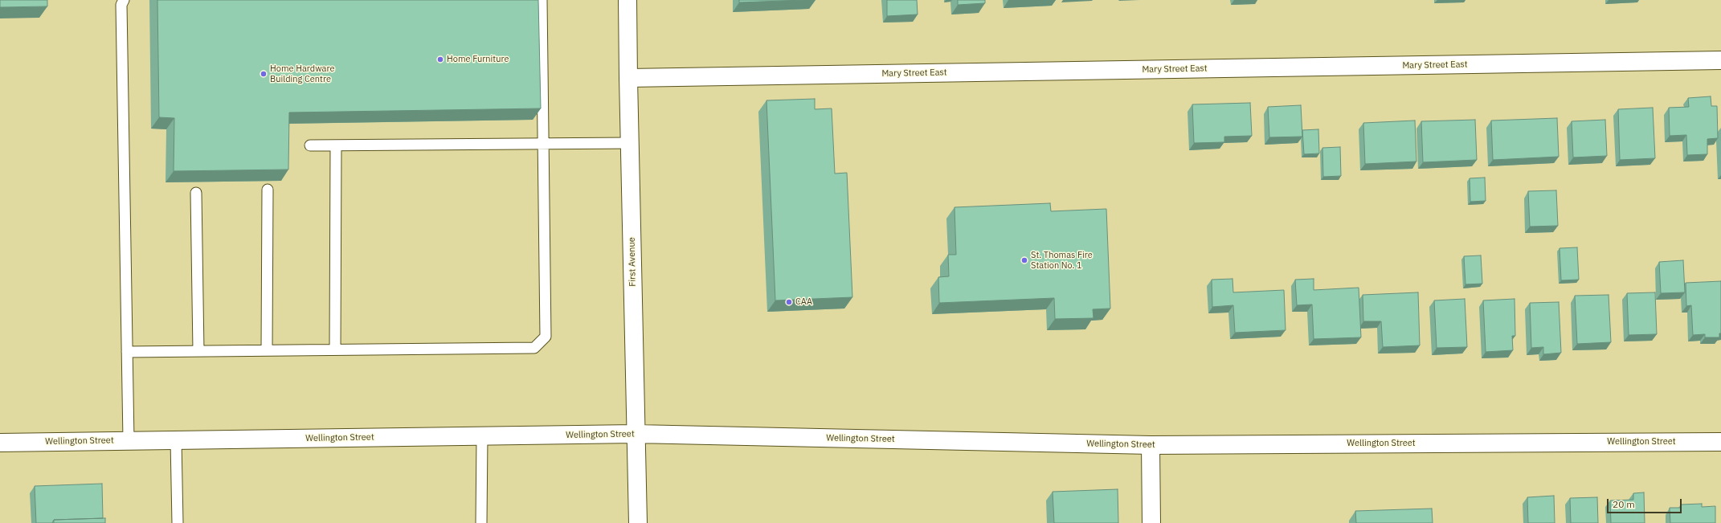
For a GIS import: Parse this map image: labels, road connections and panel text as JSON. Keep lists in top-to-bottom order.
{
  "streets": {
    "street": ["Mary Street East", "First Avenue", "Wellington Street"]
  },
  "crossings": [
    ["Mary Street East", "First Avenue"],
    ["First Avenue", "Wellington Street"]
  ],
  "places": [
    "Home Furniture",
    "Home Hardware Building Centre",
    "St. Thomas Fire Station No. 1",
    "CAA"
  ],
  "scale_bar": "20 m"
}
